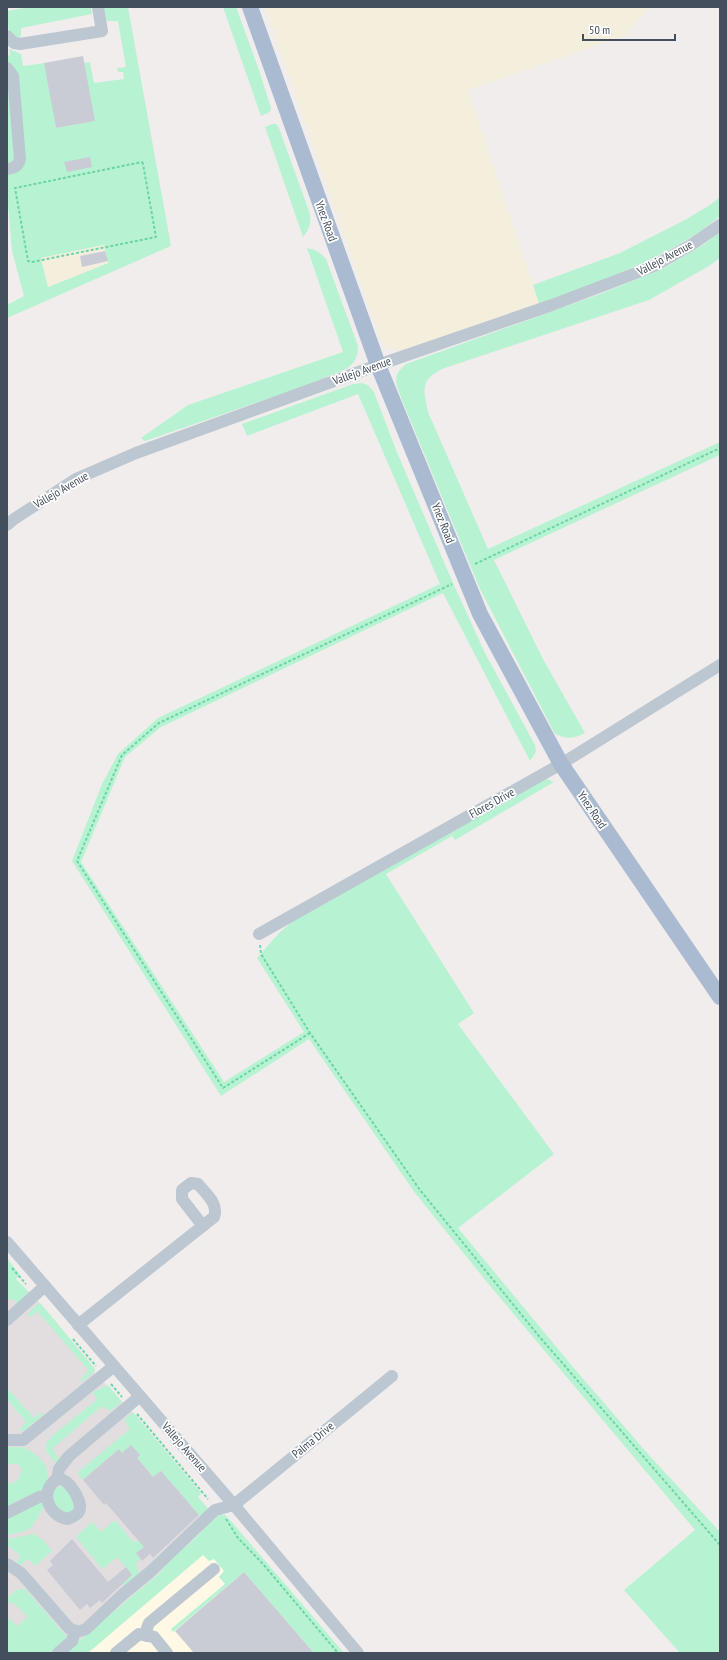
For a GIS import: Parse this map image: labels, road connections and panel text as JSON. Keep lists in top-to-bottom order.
{
  "streets": {
    "main road": ["Ynez Road"],
    "street": ["Vallejo Avenue", "Flores Drive", "Palma Drive"]
  },
  "crossings": [
    ["Ynez Road", "Vallejo Avenue"],
    ["Ynez Road", "Flores Drive"],
    ["Vallejo Avenue", "Palma Drive"]
  ],
  "scale_bar": "50 m"
}
